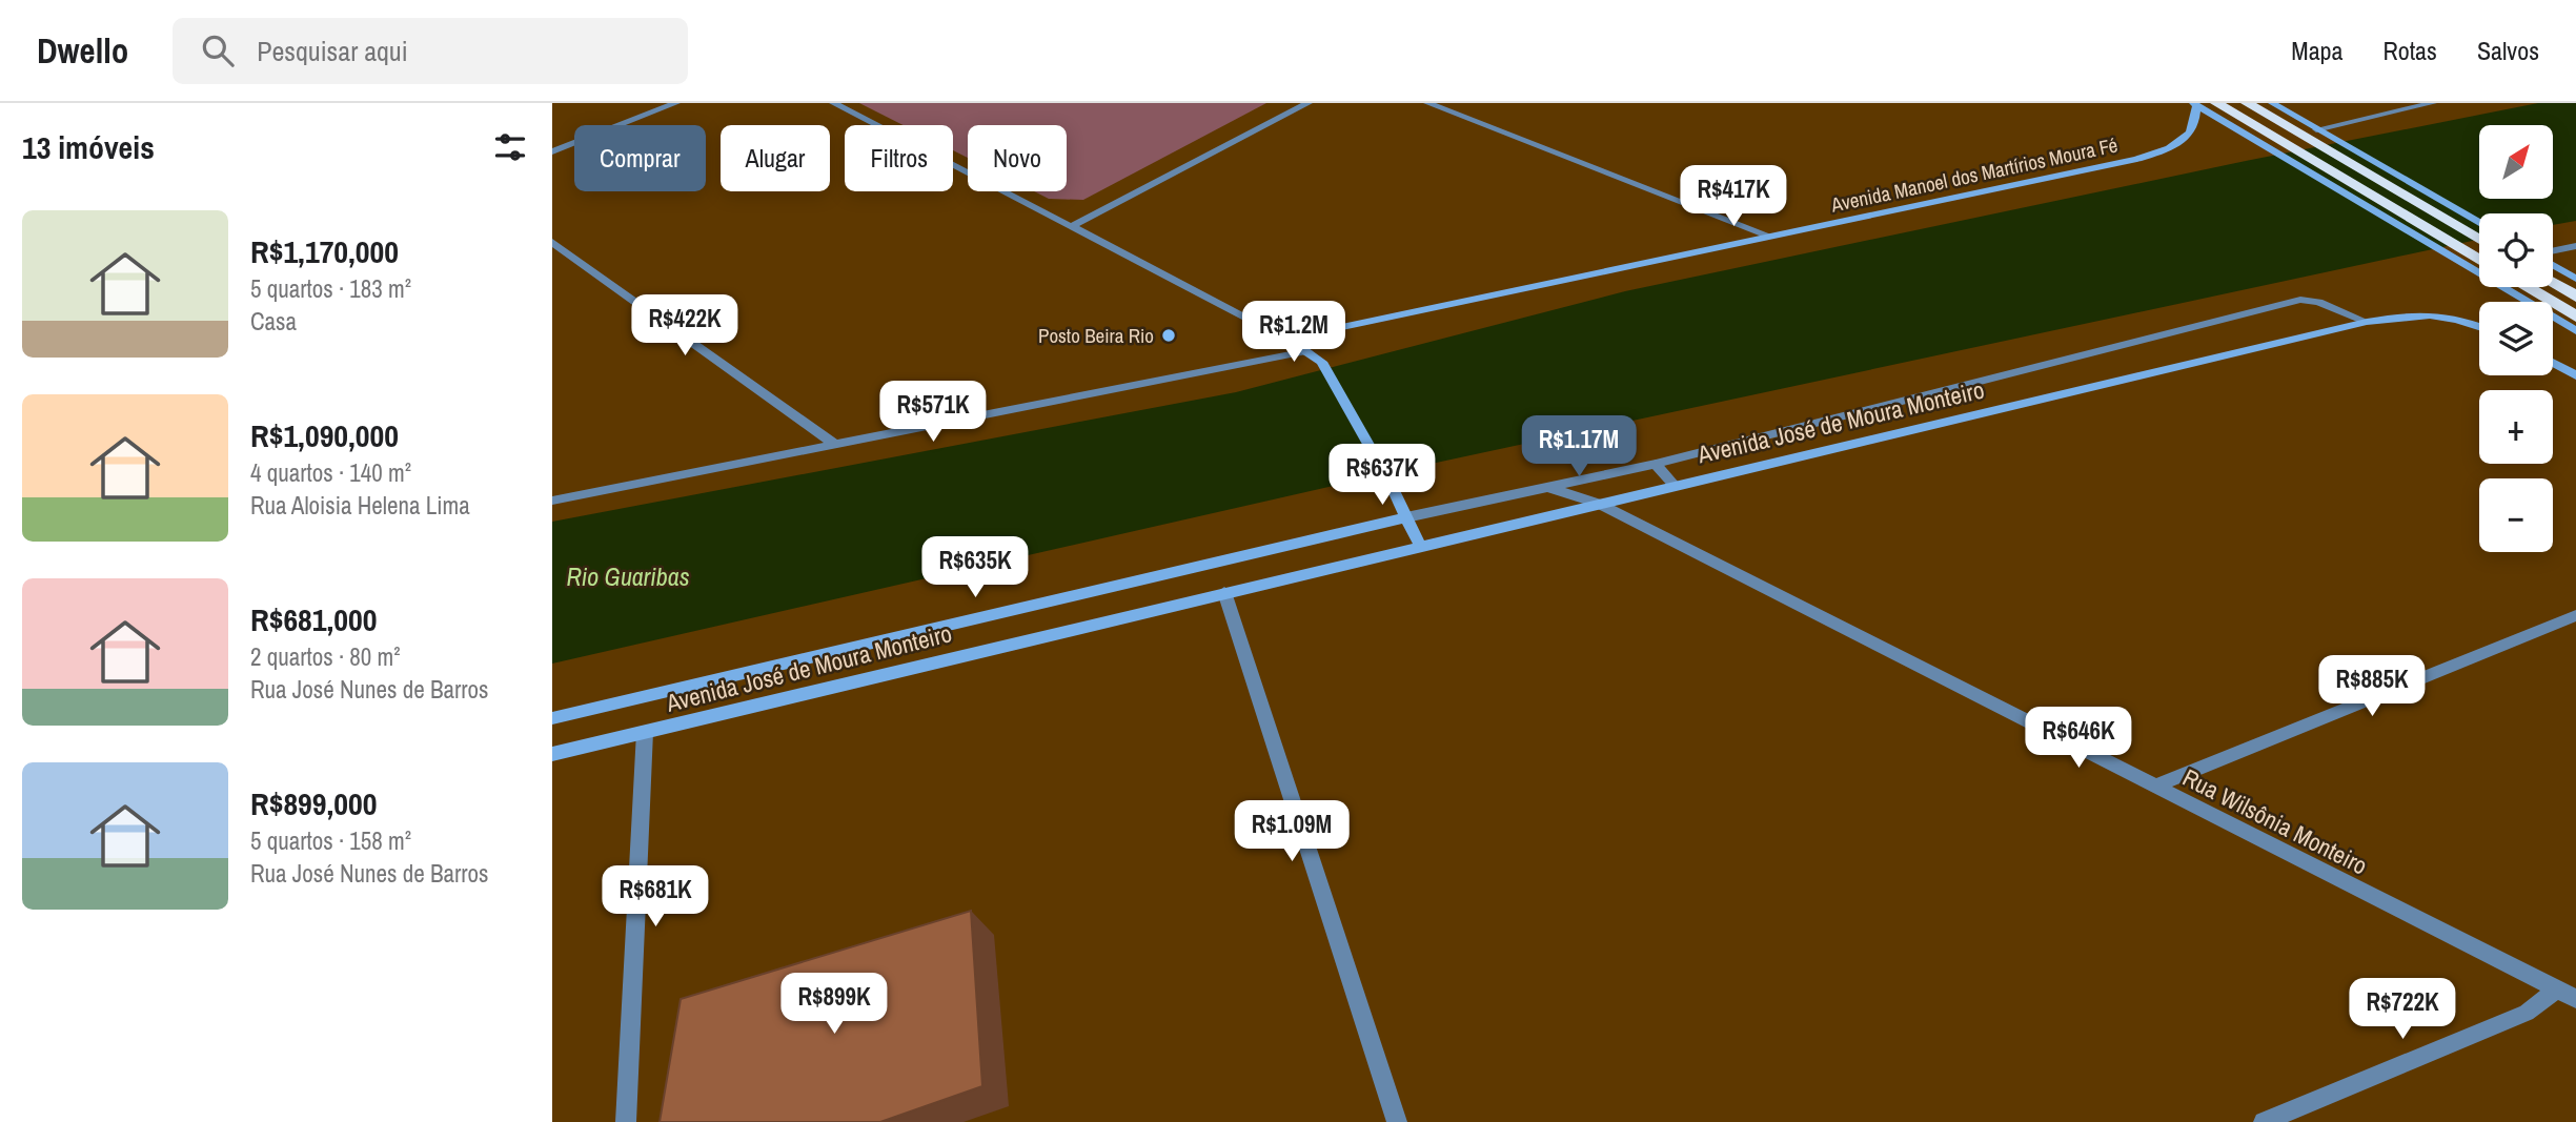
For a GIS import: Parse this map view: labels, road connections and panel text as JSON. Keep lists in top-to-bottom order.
{
  "streets": {
    "main road": ["Avenida Manoel dos Martírios Moura Fé", "Avenida José de Moura Monteiro"],
    "street": ["Rua Wilsônia Monteiro"]
  },
  "crossings": [
    ["Avenida José de Moura Monteiro", "Rua Wilsônia Monteiro"]
  ],
  "water": ["Rio Guaribas"],
  "places": ["Posto Beira Rio"],
  "north": "top right",
  "page": {
    "header": "Dwello",
    "search": "Pesquisar aqui",
    "nav": ["Mapa", "Rotas", "Salvos"],
    "heading": "13 imóveis",
    "map_buttons": ["+", "−"],
    "chip": [
      "Comprar",
      "Alugar",
      "Filtros",
      "Novo"
    ],
    "price": [
      "R$417K",
      "R$422K",
      "R$1.2M",
      "R$571K",
      "R$1.17M",
      "R$637K",
      "R$635K",
      "R$885K",
      "R$646K",
      "R$1.09M",
      "R$681K",
      "R$899K",
      "R$722K"
    ],
    "list": [
      {
        "name": "R$1,170,000",
        "note": "5 quartos · 183 m² · Casa"
      },
      {
        "name": "R$1,090,000",
        "note": "4 quartos · 140 m² · Rua Aloisia Helena Lima"
      },
      {
        "name": "R$681,000",
        "note": "2 quartos · 80 m² · Rua José Nunes de Barros"
      },
      {
        "name": "R$899,000",
        "note": "5 quartos · 158 m² · Rua José Nunes de Barros"
      }
    ]
  }
}
